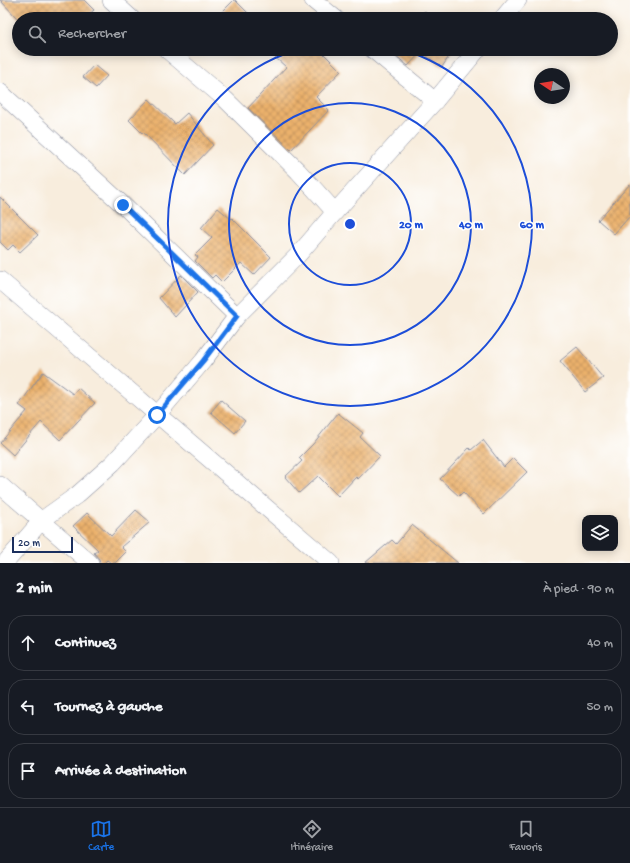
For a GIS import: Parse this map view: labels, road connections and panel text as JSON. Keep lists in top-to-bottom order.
{
  "scale_bar": "20 m",
  "north": "left",
  "page": {
    "search": "Rechercher",
    "scale": "20 m",
    "heading": ["2 min", "À pied · 90 m"],
    "list": [
      ["Continuez", "40 m"],
      ["Tournez à gauche", "50 m"],
      "Arrivée à destination"
    ],
    "nav": ["Carte", "Itinéraire", "Favoris"]
  },
  "rings": ["20 m", "40 m", "60 m"]
}
